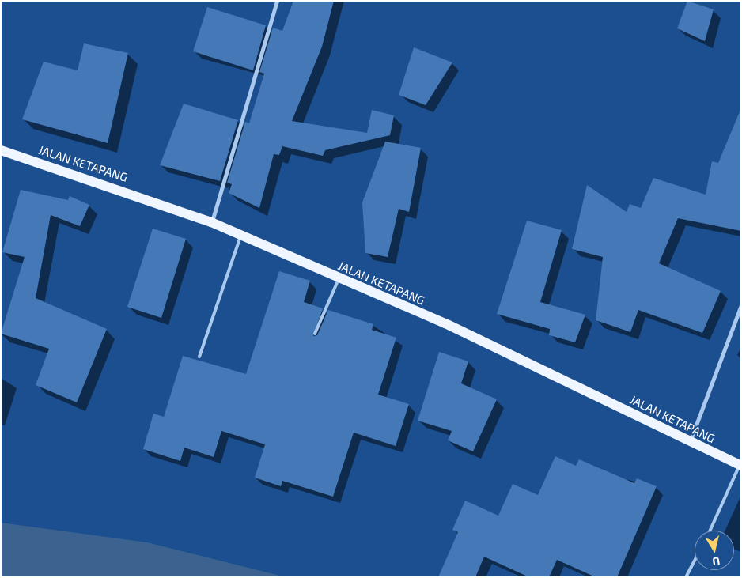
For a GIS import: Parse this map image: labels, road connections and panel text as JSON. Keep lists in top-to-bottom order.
{
  "streets": {
    "main road": ["JALAN KETAPANG"]
  },
  "north": "bottom"
}
